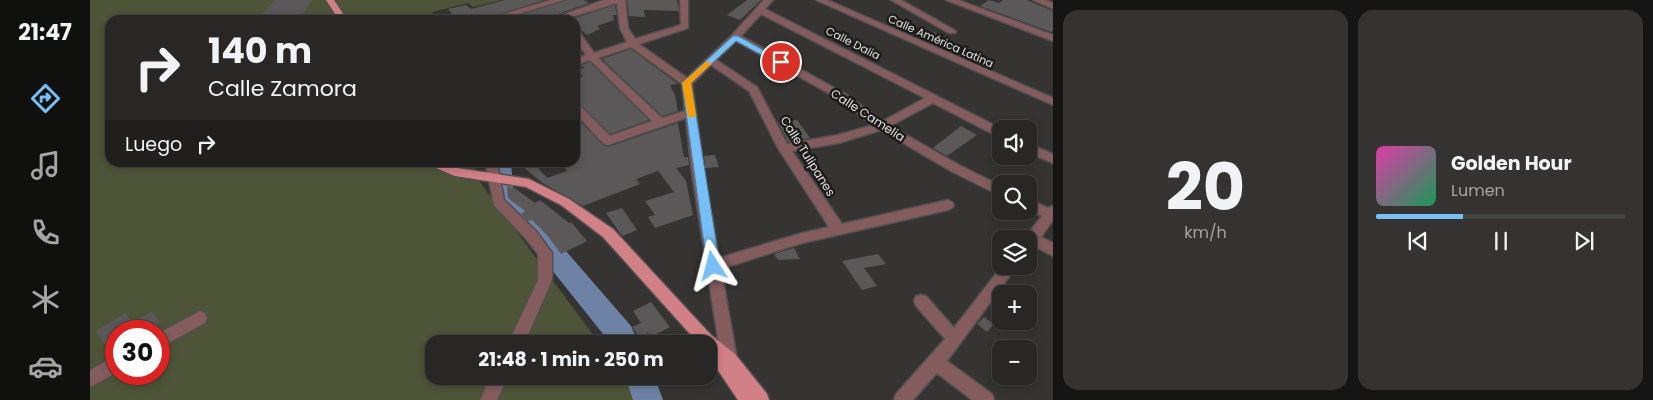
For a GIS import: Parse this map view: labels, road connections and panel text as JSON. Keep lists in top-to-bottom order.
{
  "streets": {
    "street": [
      "Calle América Latina",
      "Calle Dalia",
      "Calle Camelia",
      "Calle Tulipanes"
    ]
  },
  "page": {
    "tabs": "21:47",
    "tile": ["20", "km/h"],
    "turn": ["140 m", "Calle Zamora"],
    "map_buttons": ["+", "−"],
    "then": "Luego",
    "song": ["Golden Hour", "Lumen"],
    "limit": "30",
    "trip": "21:48 · 1 min · 250 m"
  }
}
